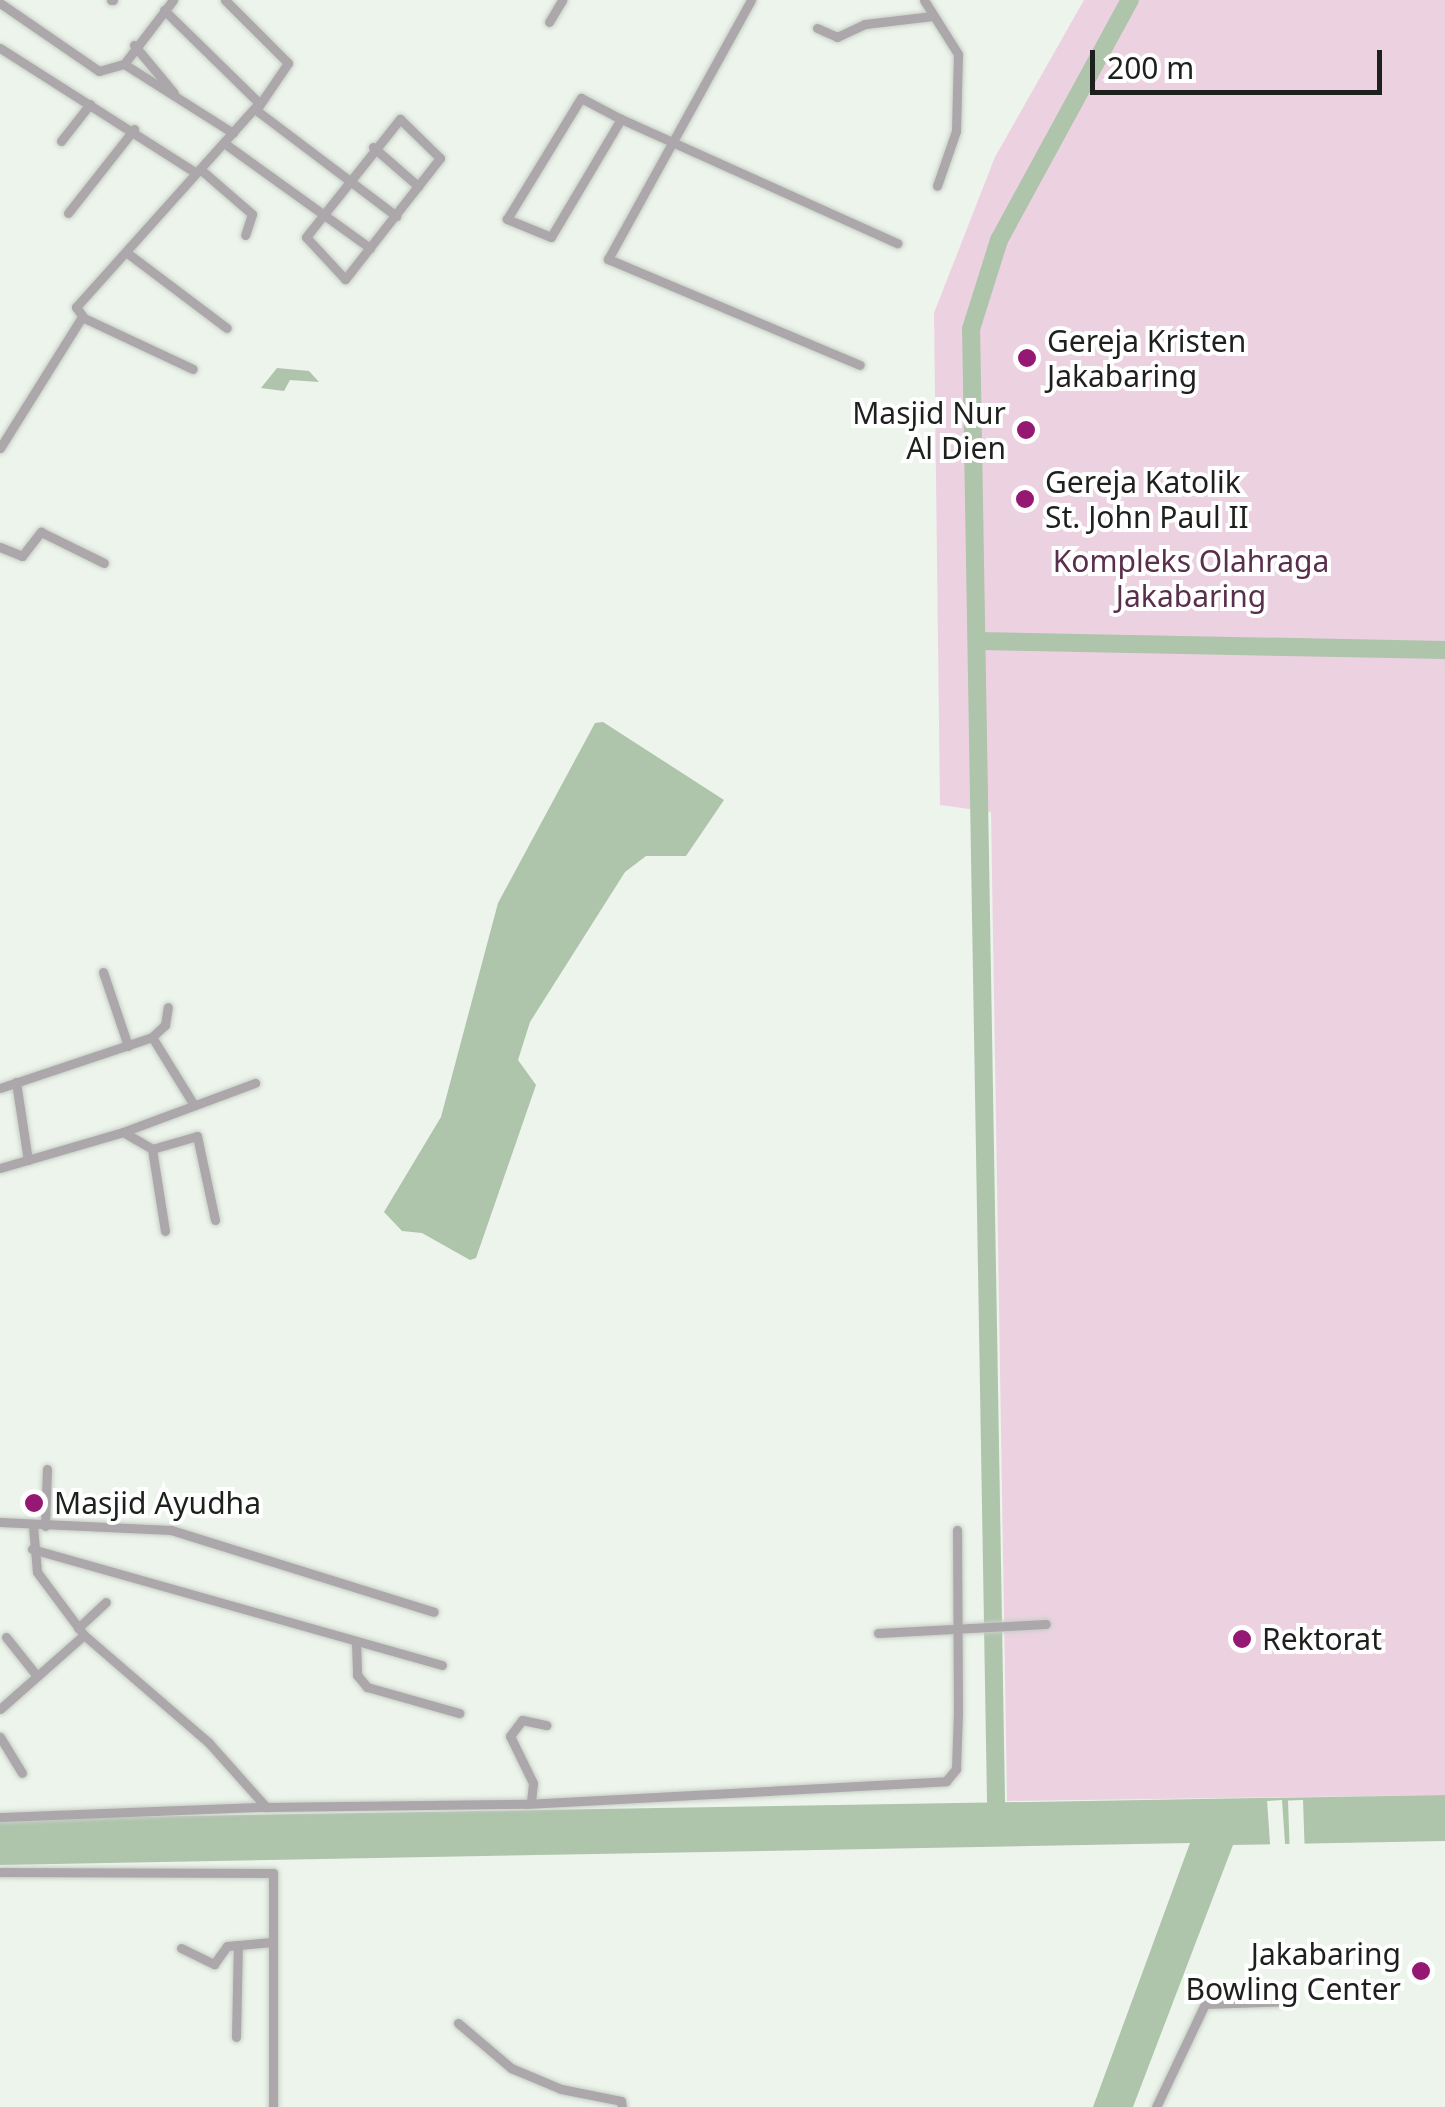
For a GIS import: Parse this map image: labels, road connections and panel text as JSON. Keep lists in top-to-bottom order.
{
  "parks": ["Kompleks Olahraga Jakabaring"],
  "places": [
    "Gereja Kristen Jakabaring",
    "Masjid Nur Al Dien",
    "Gereja Katolik St. John Paul II",
    "Masjid Ayudha",
    "Rektorat",
    "Jakabaring Bowling Center"
  ],
  "scale_bar": "200 m"
}
